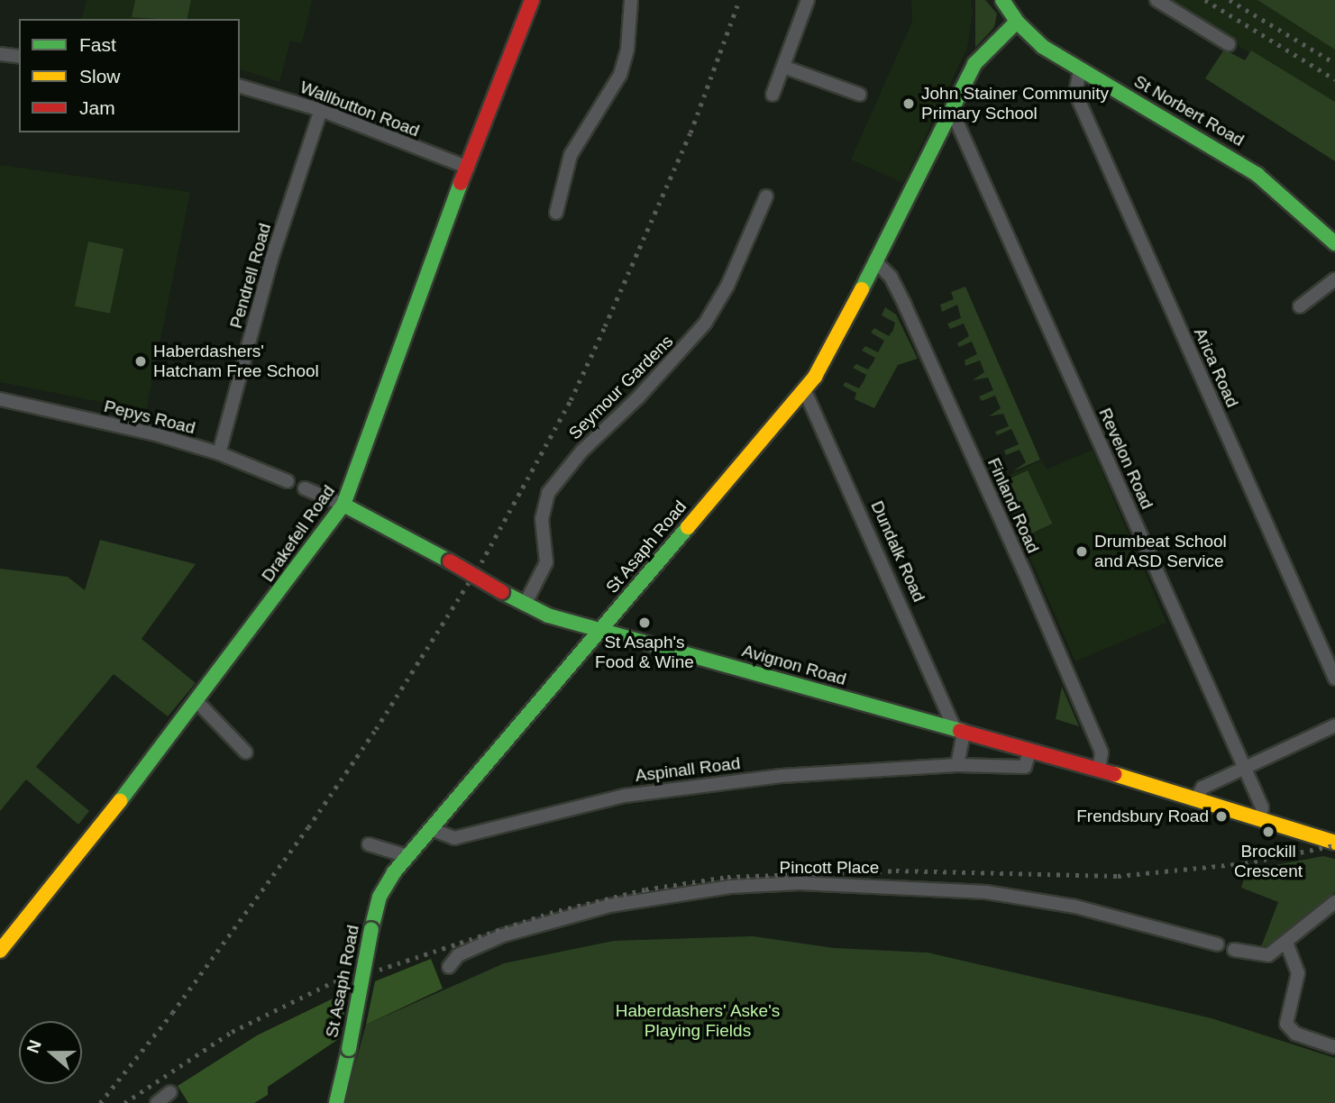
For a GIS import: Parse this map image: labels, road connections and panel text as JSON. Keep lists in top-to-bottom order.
{
  "streets": {
    "street": [
      "Wallbutton Road",
      "St Norbert Road",
      "Pendrell Road",
      "Arica Road",
      "Seymour Gardens",
      "Pepys Road",
      "Revelon Road",
      "Finland Road",
      "Drakefell Road",
      "St Asaph Road",
      "Dundalk Road",
      "Avignon Road",
      "Aspinall Road",
      "Pincott Place"
    ]
  },
  "crossings": [
    ["Wallbutton Road", "Pendrell Road"],
    ["Wallbutton Road", "Drakefell Road"],
    ["St Norbert Road", "Arica Road"],
    ["St Norbert Road", "St Asaph Road"],
    ["Pendrell Road", "Pepys Road"],
    ["Seymour Gardens", "Avignon Road"],
    ["Revelon Road", "St Asaph Road"],
    ["Finland Road", "St Asaph Road"],
    ["Finland Road", "Avignon Road"],
    ["Drakefell Road", "Avignon Road"],
    ["St Asaph Road", "Dundalk Road"],
    ["St Asaph Road", "Avignon Road"],
    ["St Asaph Road", "Aspinall Road"],
    ["Dundalk Road", "Avignon Road"],
    ["Avignon Road", "Aspinall Road"]
  ],
  "parks": ["Haberdashers' Aske's Playing Fields"],
  "places": [
    "John Stainer Community Primary School",
    "Haberdashers' Hatcham Free School",
    "Drumbeat School and ASD Service",
    "St Asaph's Food & Wine",
    "Frendsbury Road",
    "Brockill Crescent"
  ],
  "legend": ["Fast", "Slow", "Jam"],
  "north": "left"
}
